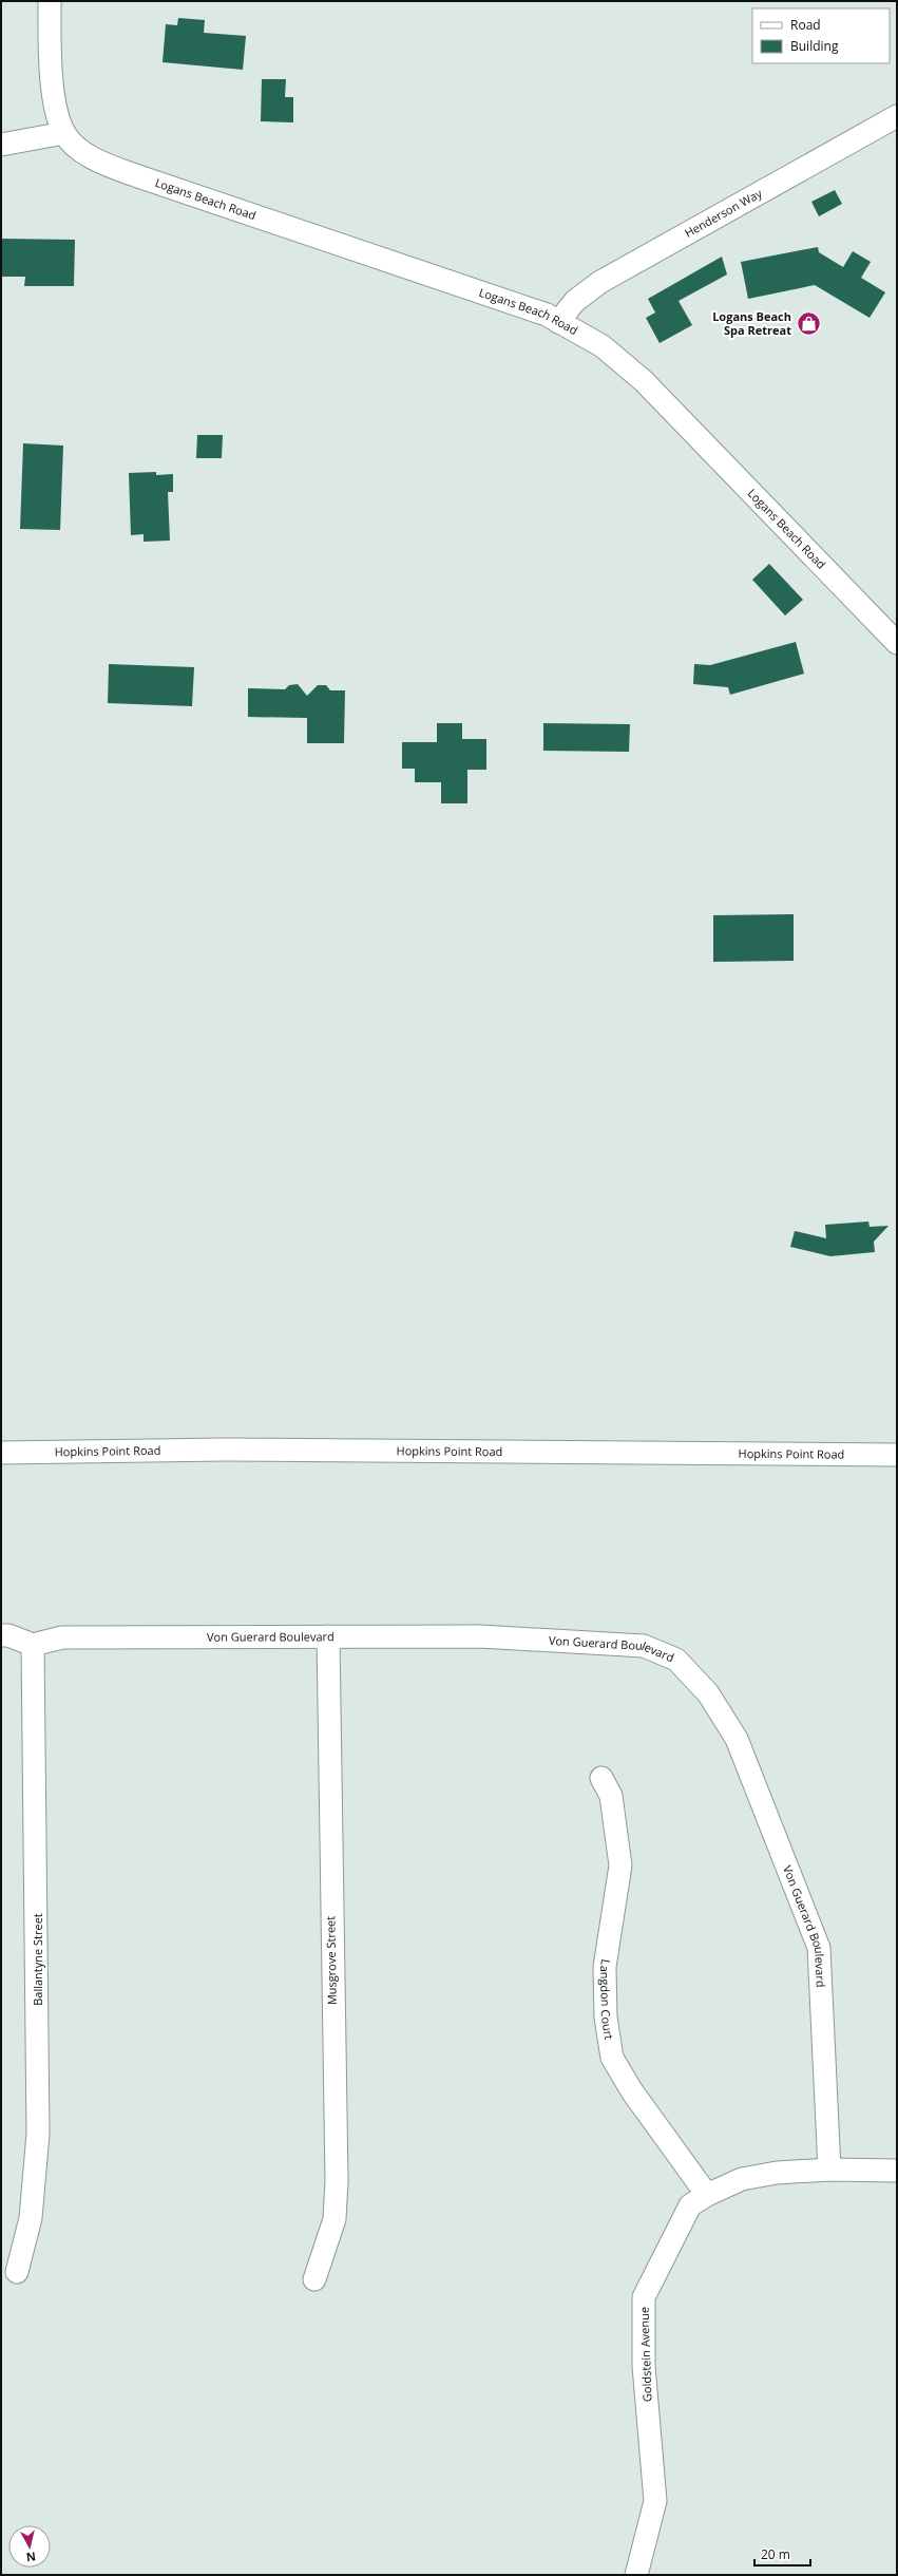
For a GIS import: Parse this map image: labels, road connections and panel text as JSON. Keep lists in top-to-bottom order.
{
  "streets": {
    "street": [
      "Logans Beach Road",
      "Henderson Way",
      "Hopkins Point Road",
      "Von Guerard Boulevard",
      "Ballantyne Street",
      "Musgrove Street",
      "Langdon Court",
      "Goldstein Avenue"
    ]
  },
  "crossings": [
    ["Logans Beach Road", "Henderson Way"],
    ["Von Guerard Boulevard", "Ballantyne Street"],
    ["Von Guerard Boulevard", "Musgrove Street"],
    ["Von Guerard Boulevard", "Goldstein Avenue"],
    ["Langdon Court", "Goldstein Avenue"]
  ],
  "places": {
    "shop": ["Logans Beach Spa Retreat"]
  },
  "legend": ["Road", "Building"],
  "scale_bar": "20 m",
  "north": "bottom"
}
